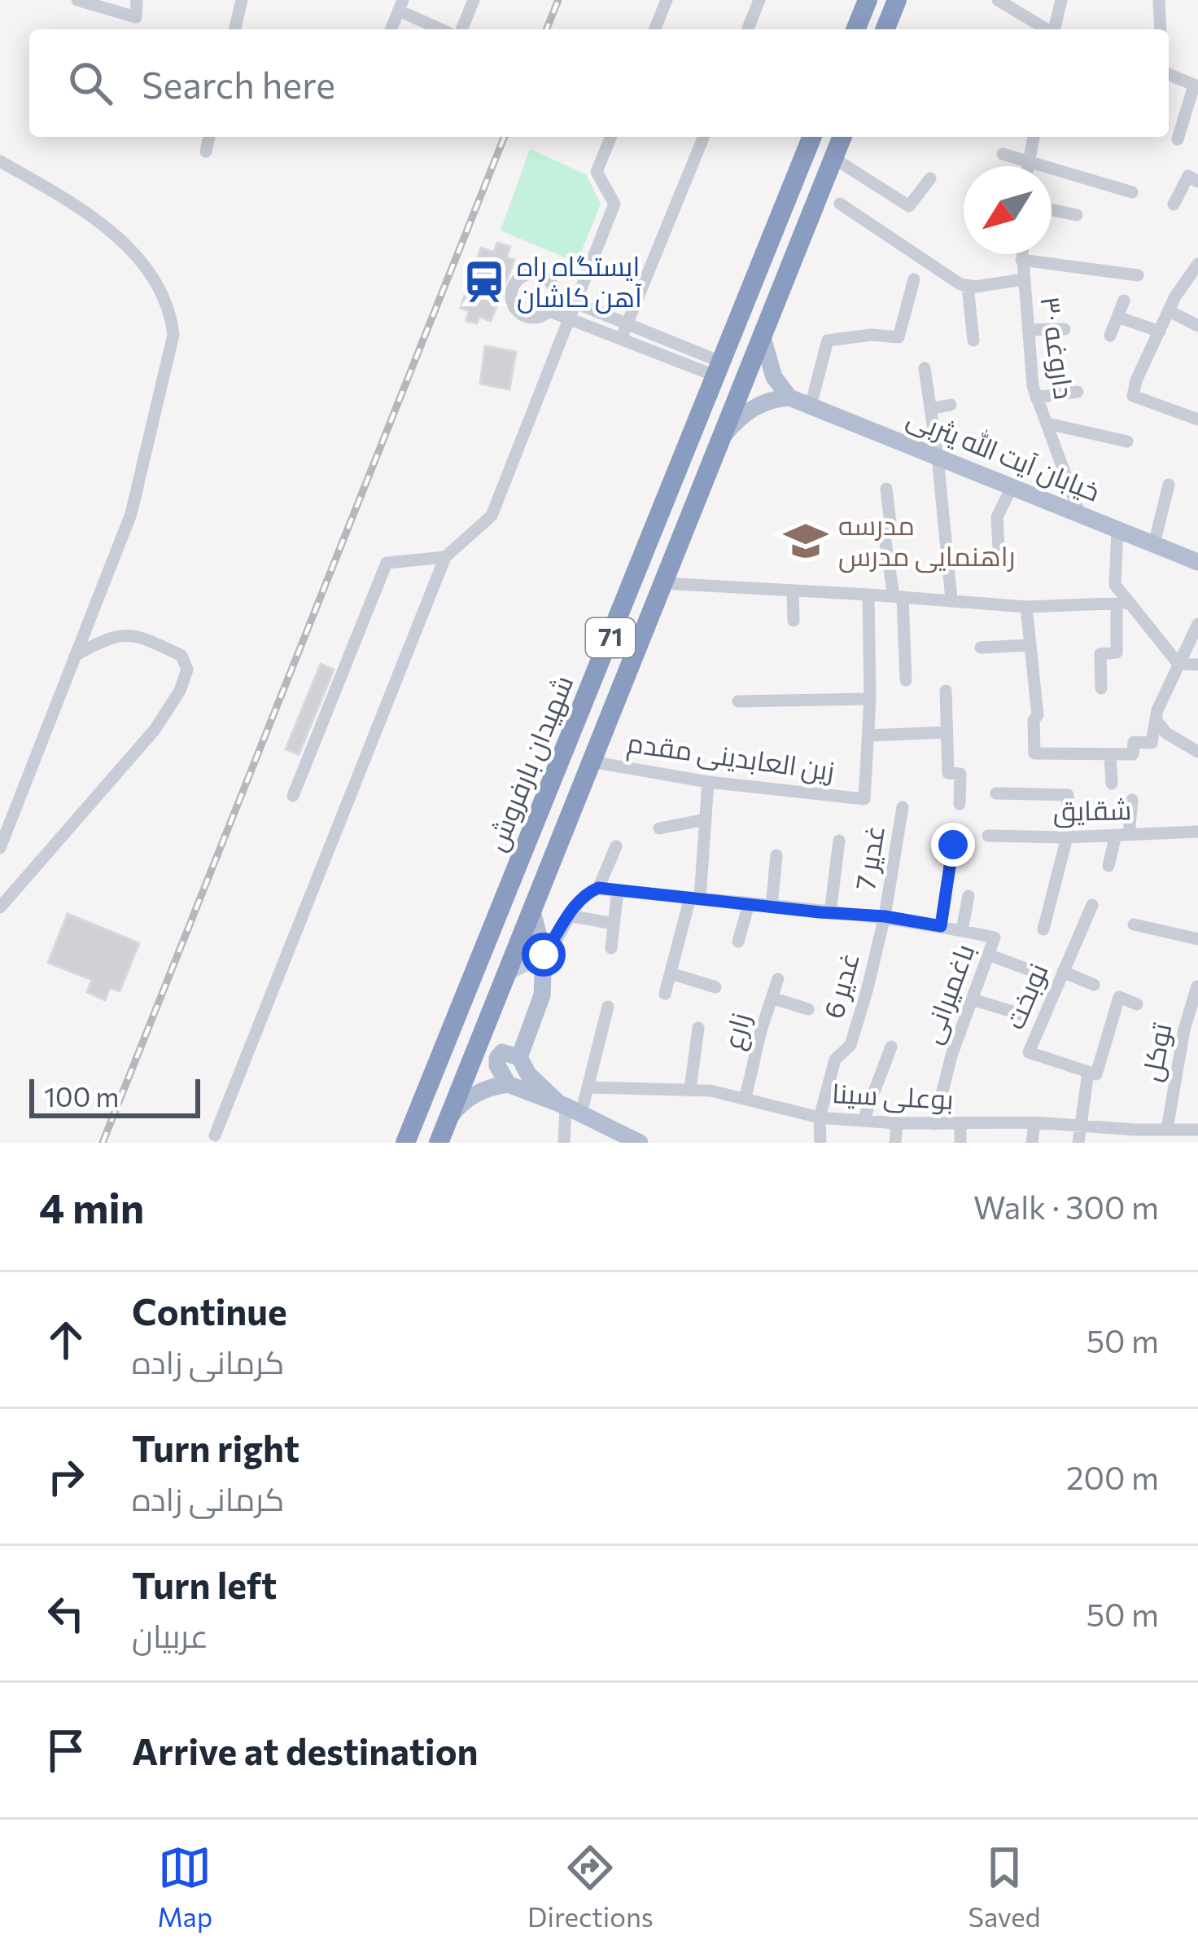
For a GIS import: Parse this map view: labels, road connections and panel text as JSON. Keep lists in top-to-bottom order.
{
  "streets": {
    "highway": ["71", "شهیدان بارفروش"],
    "main road": ["خیابان آیت الله یثربی"],
    "street": [
      "داروغه ۳۰",
      "زین العابدینی مقدم",
      "شقایق",
      "غدیر 7",
      "غدیر 6",
      "باغمیرانی",
      "نوبخت",
      "زارع",
      "توکل",
      "بوعلی سینا"
    ]
  },
  "crossings": [
    ["داروغه ۳۰", "خیابان آیت الله یثربی"],
    ["زین العابدینی مقدم", "شهیدان بارفروش"],
    ["غدیر 7", "غدیر 6"],
    ["غدیر 6", "بوعلی سینا"],
    ["باغمیرانی", "بوعلی سینا"],
    ["زارع", "بوعلی سینا"],
    ["توکل", "بوعلی سینا"]
  ],
  "places": {
    "station": ["ایستگاه راه آهن کاشان"],
    "school or university": ["مدرسه راهنمایی مدرس"]
  },
  "scale_bar": "100 m",
  "north": "bottom left",
  "page": {
    "search": "Search here",
    "scale": "100 m",
    "heading": ["4 min", "Walk · 300 m"],
    "list": [
      ["Continue", "کرمانی زاده", "50 m"],
      ["Turn right", "کرمانی زاده", "200 m"],
      ["Turn left", "عربیان", "50 m"],
      "Arrive at destination"
    ],
    "nav": ["Map", "Directions", "Saved"]
  }
}
